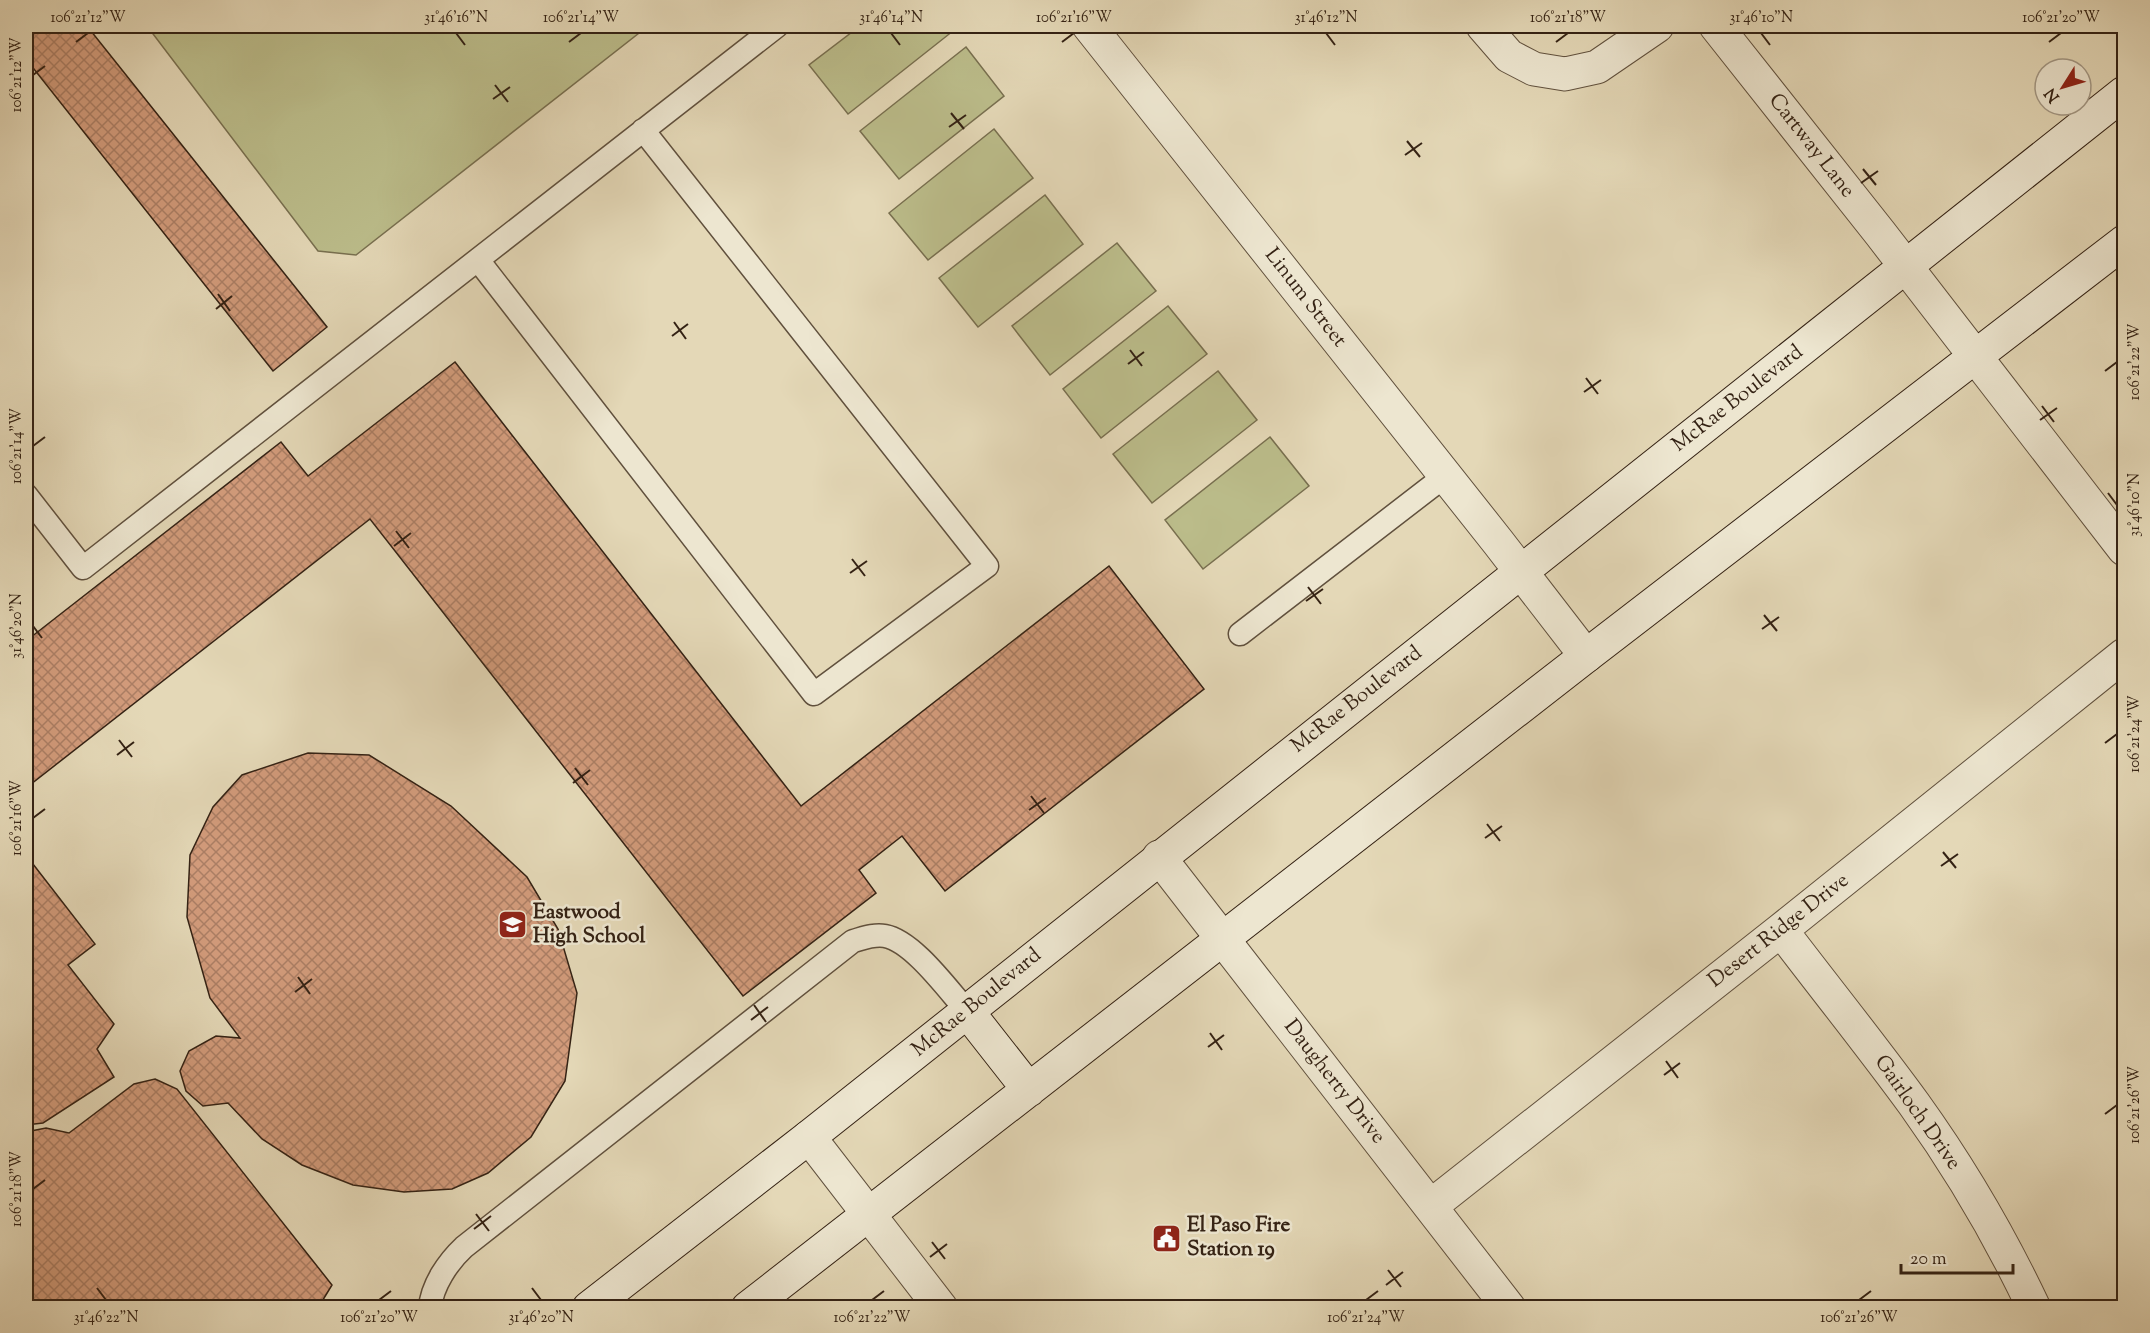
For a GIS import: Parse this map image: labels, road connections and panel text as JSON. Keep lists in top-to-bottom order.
{
  "streets": {
    "street": [
      "Cartway Lane",
      "Linum Street",
      "McRae Boulevard",
      "Desert Ridge Drive",
      "Daugherty Drive",
      "Gairloch Drive"
    ]
  },
  "crossings": [
    ["Cartway Lane", "McRae Boulevard"],
    ["Linum Street", "McRae Boulevard"],
    ["McRae Boulevard", "Daugherty Drive"],
    ["Desert Ridge Drive", "Daugherty Drive"],
    ["Desert Ridge Drive", "Gairloch Drive"]
  ],
  "places": {
    "school or university": ["Eastwood High School"],
    "public building": ["El Paso Fire Station 19"]
  },
  "scale_bar": "20 m",
  "north": "bottom left",
  "coordinates": [
    "106°21'12\"W",
    "31°46'16\"N",
    "106°21'14\"W",
    "31°46'14\"N",
    "106°21'16\"W",
    "31°46'12\"N",
    "106°21'18\"W",
    "31°46'10\"N",
    "106°21'20\"W",
    "106°21'22\"W",
    "31°46'20\"N",
    "106°21'24\"W",
    "106°21'26\"W",
    "31°46'22\"N"
  ]
}
